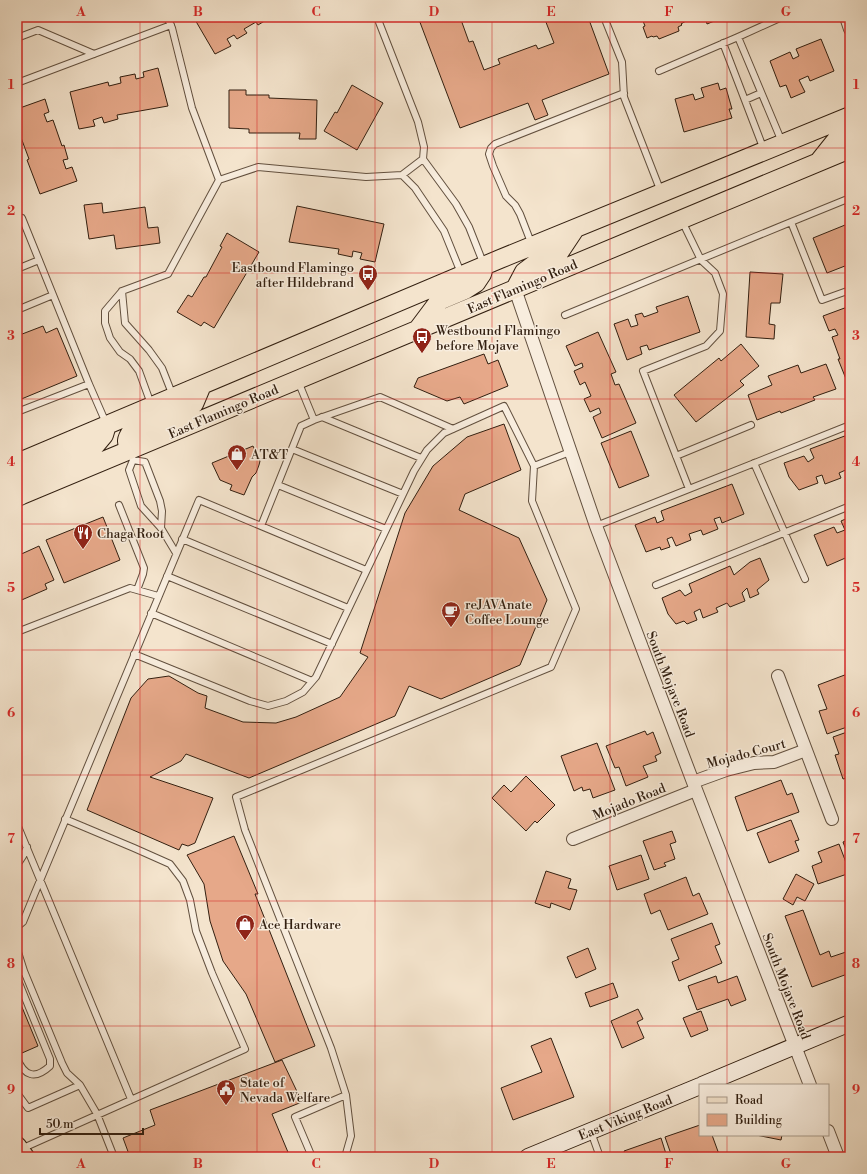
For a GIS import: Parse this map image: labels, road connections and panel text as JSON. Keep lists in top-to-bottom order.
{
  "streets": {
    "main road": ["East Flamingo Road"],
    "street": [
      "South Mojave Road",
      "Mojado Court",
      "Mojado Road",
      "East Viking Road"
    ]
  },
  "crossings": [
    ["East Flamingo Road", "South Mojave Road"],
    ["South Mojave Road", "Mojado Court"],
    ["South Mojave Road", "Mojado Road"],
    ["South Mojave Road", "East Viking Road"],
    ["Mojado Court", "Mojado Road"]
  ],
  "places": {
    "bus stop": ["Eastbound Flamingo after Hildebrand", "Westbound Flamingo before Mojave"],
    "shop": ["AT&T", "Ace Hardware"],
    "restaurant": ["Chaga Root"],
    "cafe": ["reJAVAnate Coffee Lounge"],
    "public building": ["State of Nevada Welfare"]
  },
  "legend": ["Road", "Building"],
  "scale_bar": "50 m",
  "grid": {
    "columns": [
      "A",
      "B",
      "C",
      "D",
      "E",
      "F",
      "G"
    ],
    "rows": [
      "1",
      "2",
      "3",
      "4",
      "5",
      "6",
      "7",
      "8",
      "9"
    ]
  }
}
